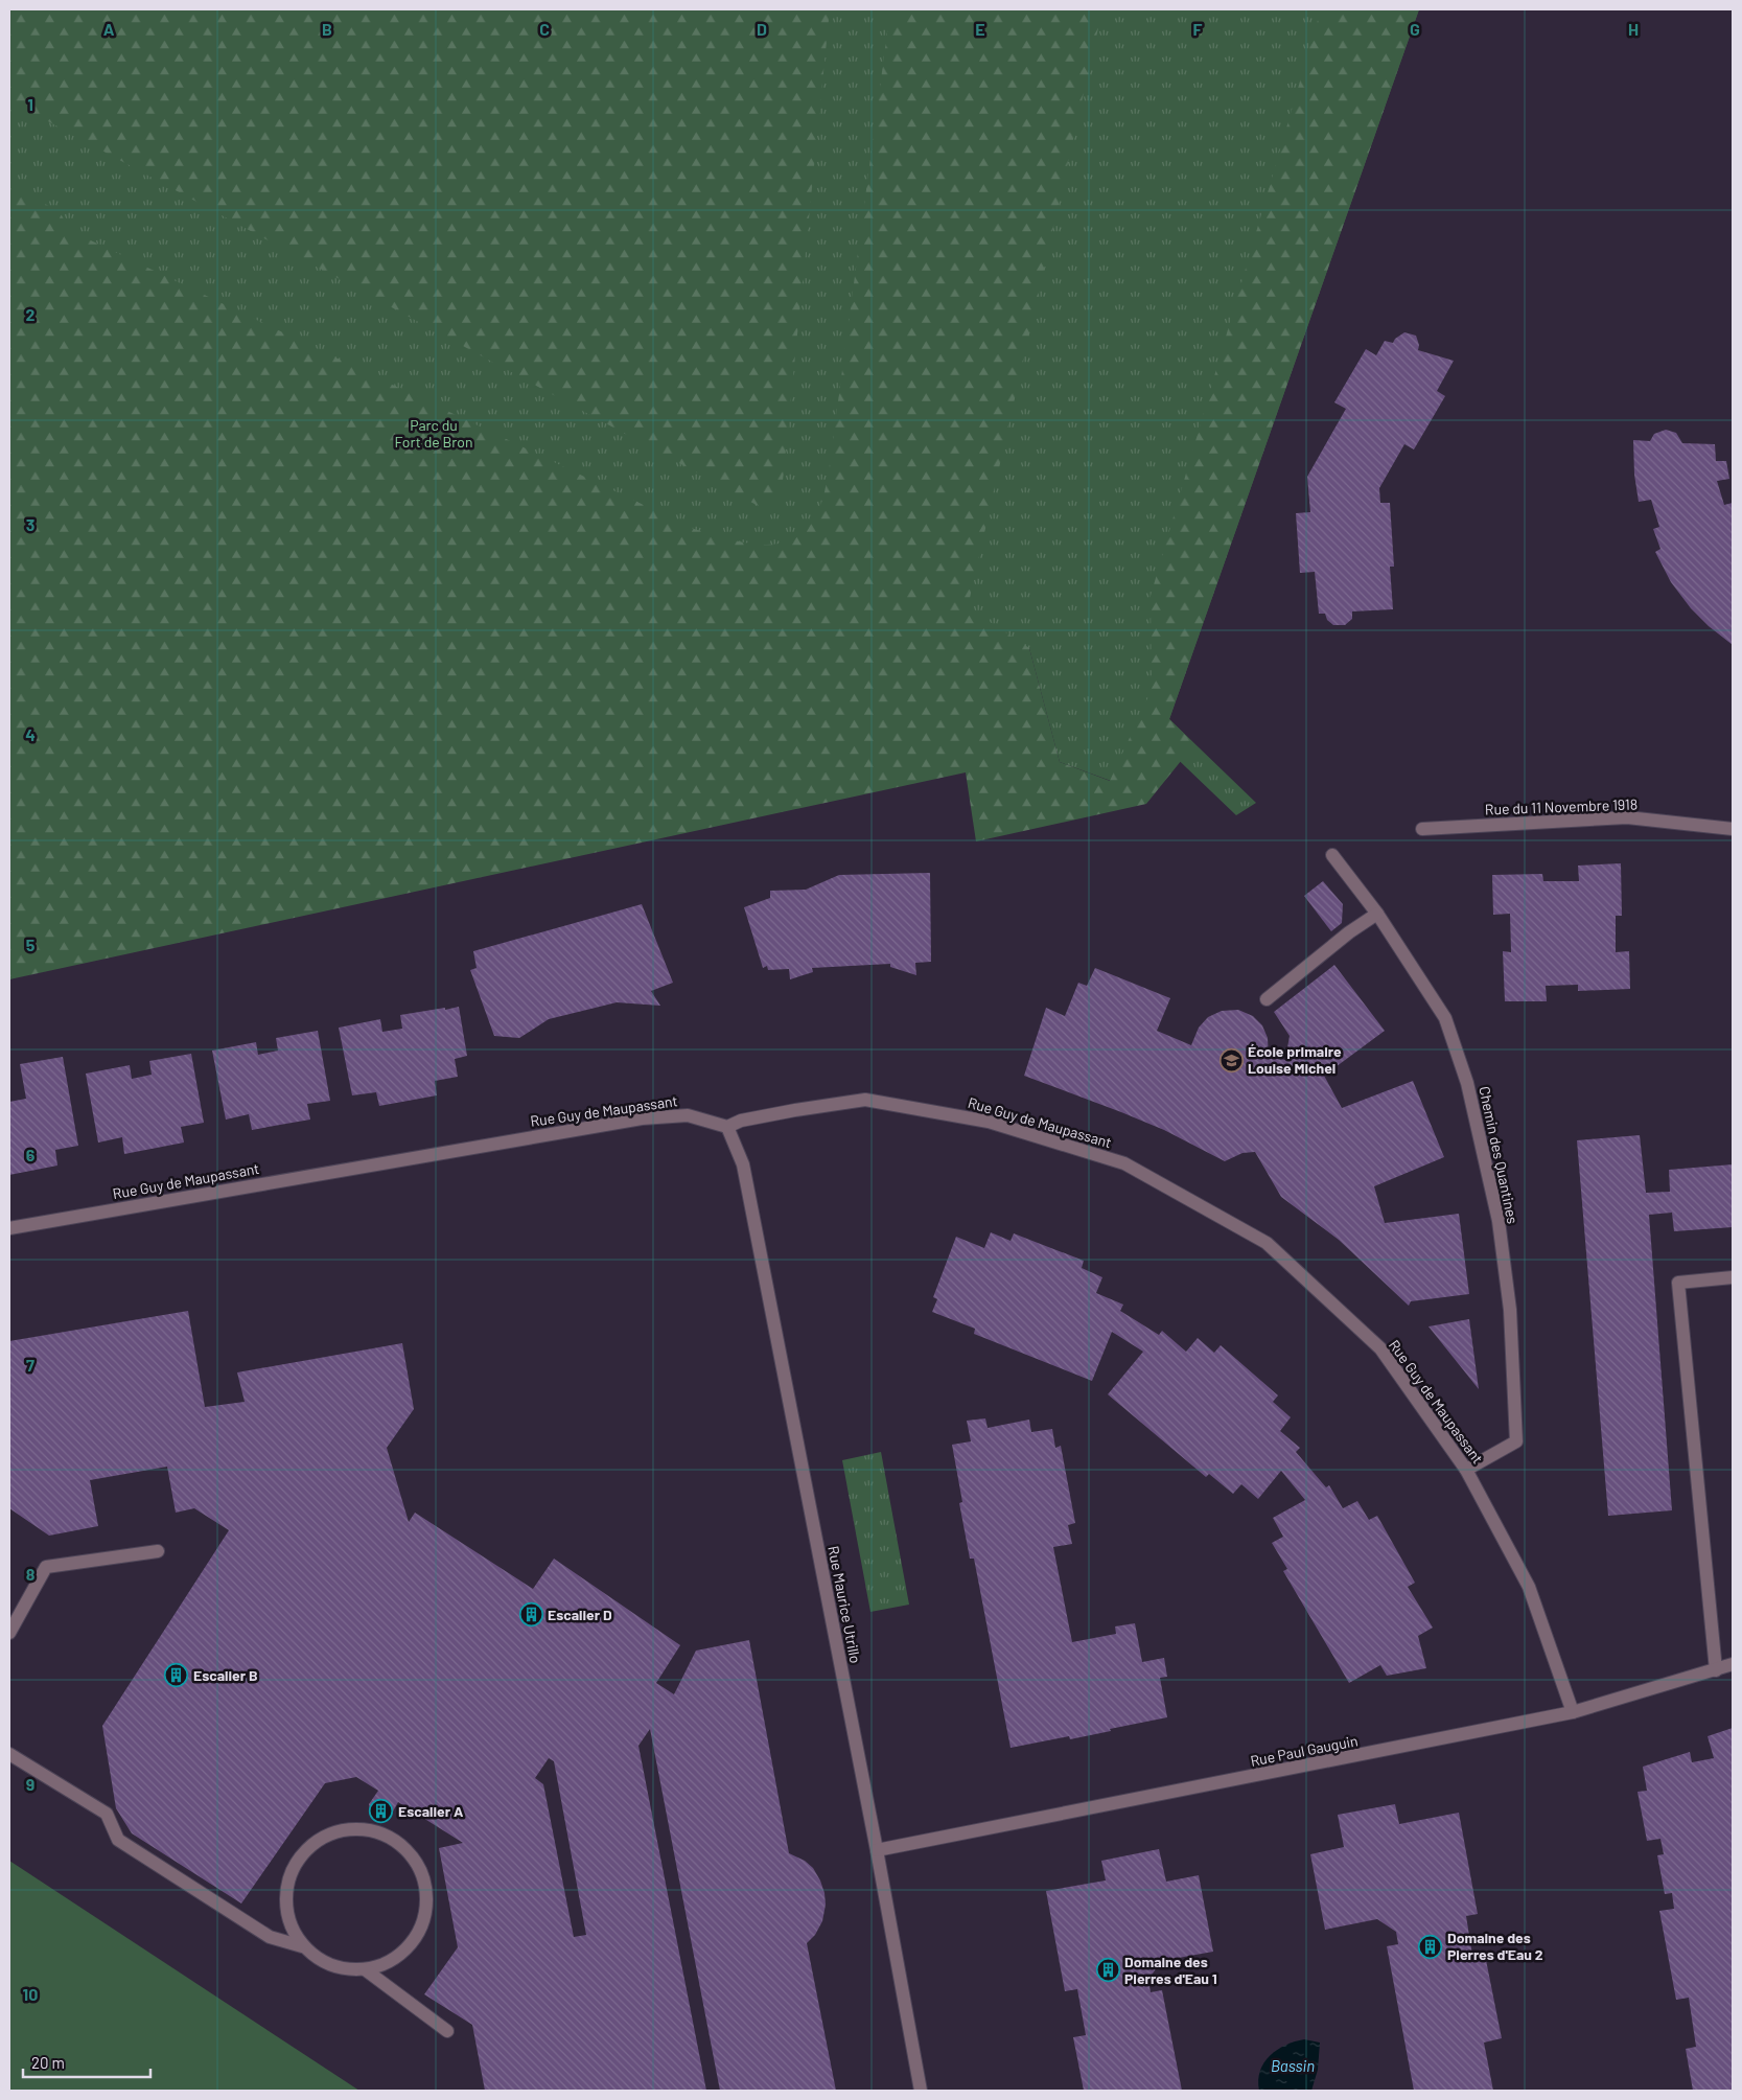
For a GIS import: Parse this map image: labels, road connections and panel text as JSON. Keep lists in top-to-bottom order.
{
  "streets": {
    "street": [
      "Rue du 11 Novembre 1918",
      "Rue Guy de Maupassant",
      "Chemin des Quantines",
      "Rue Maurice Utrillo",
      "Rue Paul Gauguin"
    ]
  },
  "crossings": [
    ["Rue Guy de Maupassant", "Chemin des Quantines"],
    ["Rue Guy de Maupassant", "Rue Maurice Utrillo"],
    ["Rue Guy de Maupassant", "Rue Paul Gauguin"],
    ["Rue Maurice Utrillo", "Rue Paul Gauguin"]
  ],
  "water": ["Bassin"],
  "parks": ["Parc du Fort de Bron"],
  "places": {
    "school or university": ["École primaire Louise Michel"],
    "building": [
      "Escalier D",
      "Escalier B",
      "Escalier A",
      "Domaine des Pierres d'Eau 2",
      "Domaine des Pierres d'Eau 1"
    ]
  },
  "scale_bar": "20 m",
  "grid": {
    "columns": [
      "A",
      "B",
      "C",
      "D",
      "E",
      "F",
      "G",
      "H"
    ],
    "rows": [
      "1",
      "2",
      "3",
      "4",
      "5",
      "6",
      "7",
      "8",
      "9",
      "10"
    ]
  }
}
